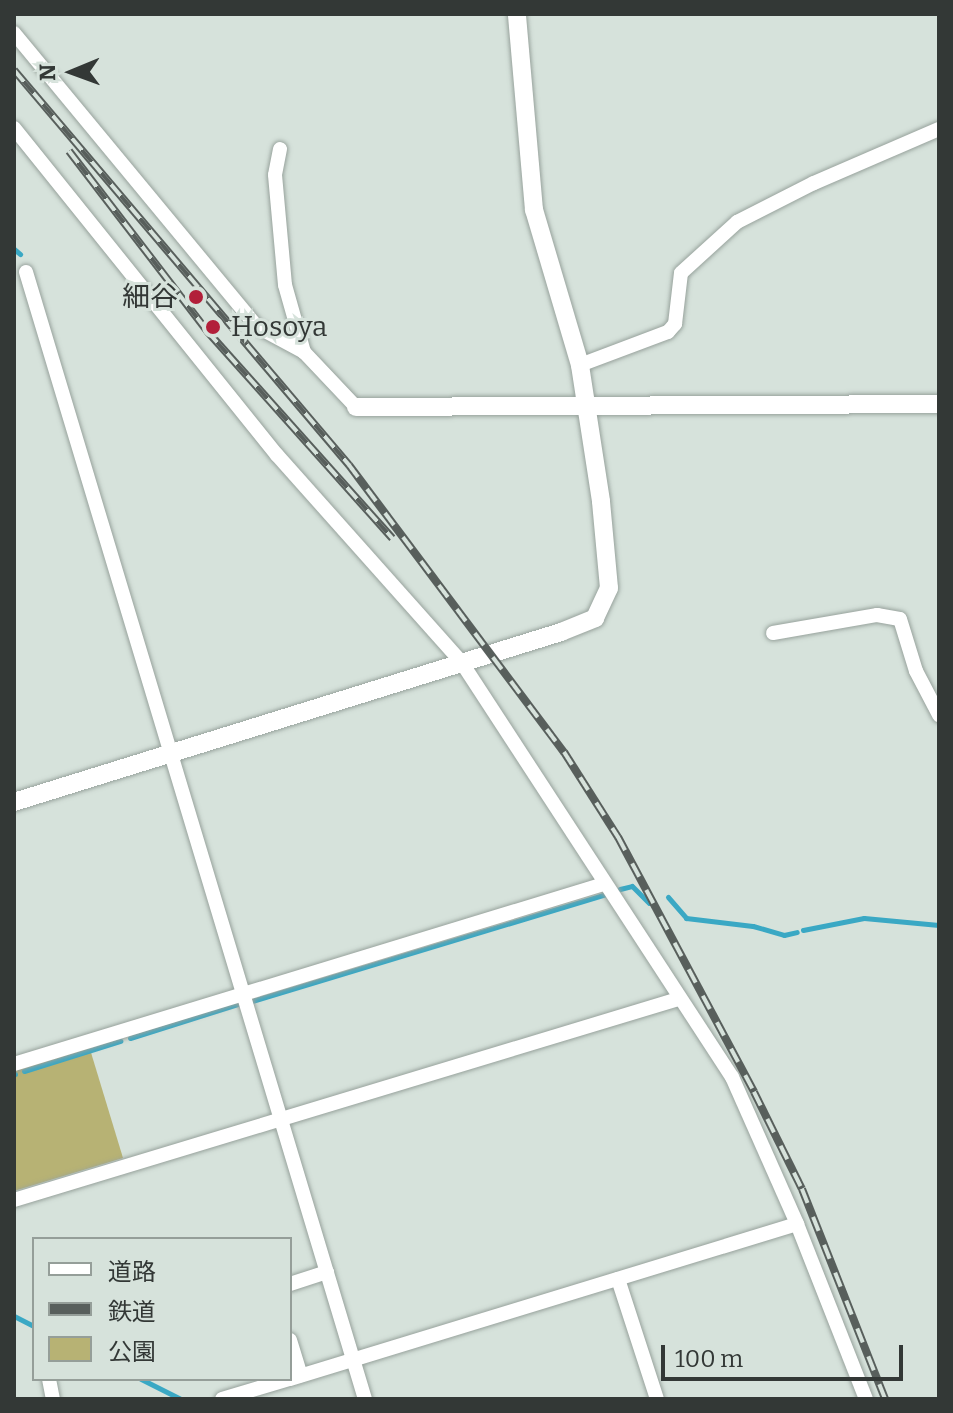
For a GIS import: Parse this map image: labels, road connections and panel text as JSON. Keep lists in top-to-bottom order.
{
  "places": ["細谷", "Hosoya"],
  "legend": ["道路", "鉄道", "公園"],
  "scale_bar": "100 m",
  "north": "left"
}
